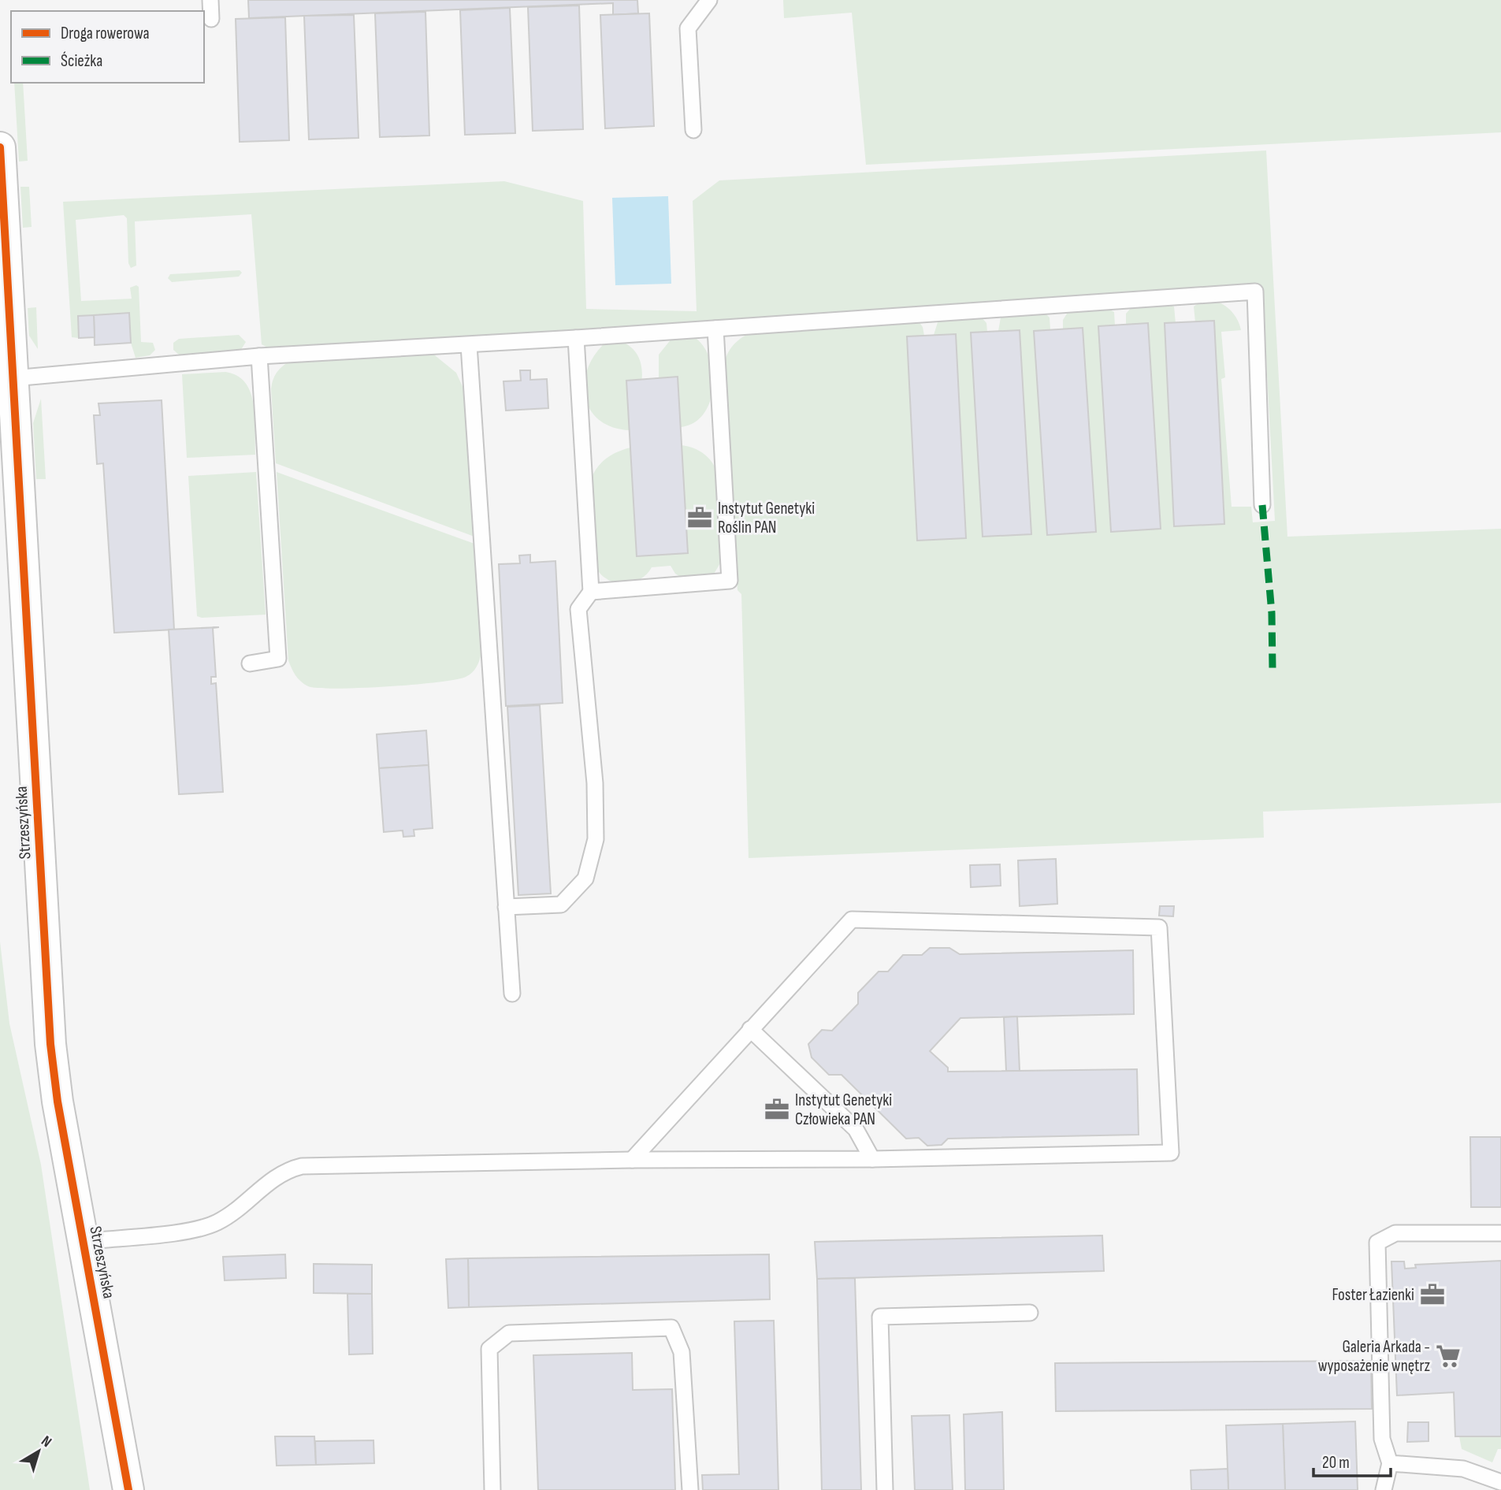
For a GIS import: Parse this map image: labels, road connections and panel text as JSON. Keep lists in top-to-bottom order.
{
  "streets": {
    "street": ["Strzeszyńska"]
  },
  "places": {
    "office": ["Instytut Genetyki Roślin PAN", "Instytut Genetyki Człowieka PAN", "Foster Łazienki"],
    "supermarket": ["Galeria Arkada - wyposażenie wnętrz"]
  },
  "legend": ["Droga rowerowa", "Ścieżka"],
  "scale_bar": "20 m",
  "north": "top right"
}
